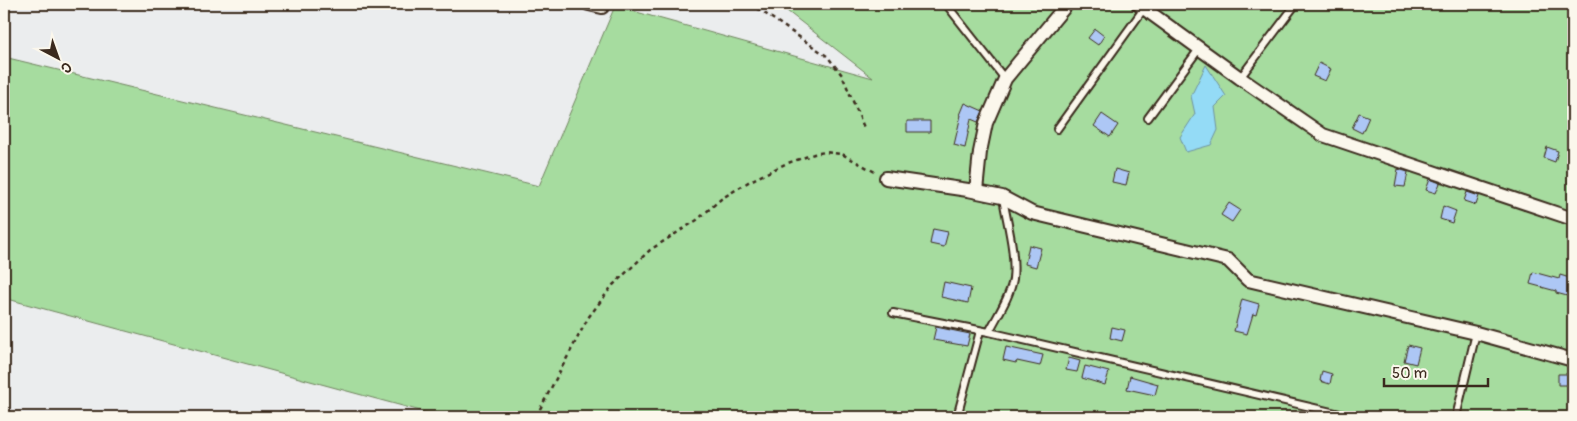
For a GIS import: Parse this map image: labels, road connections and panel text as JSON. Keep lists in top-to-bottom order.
{
  "scale_bar": "50 m",
  "north": "bottom right"
}
